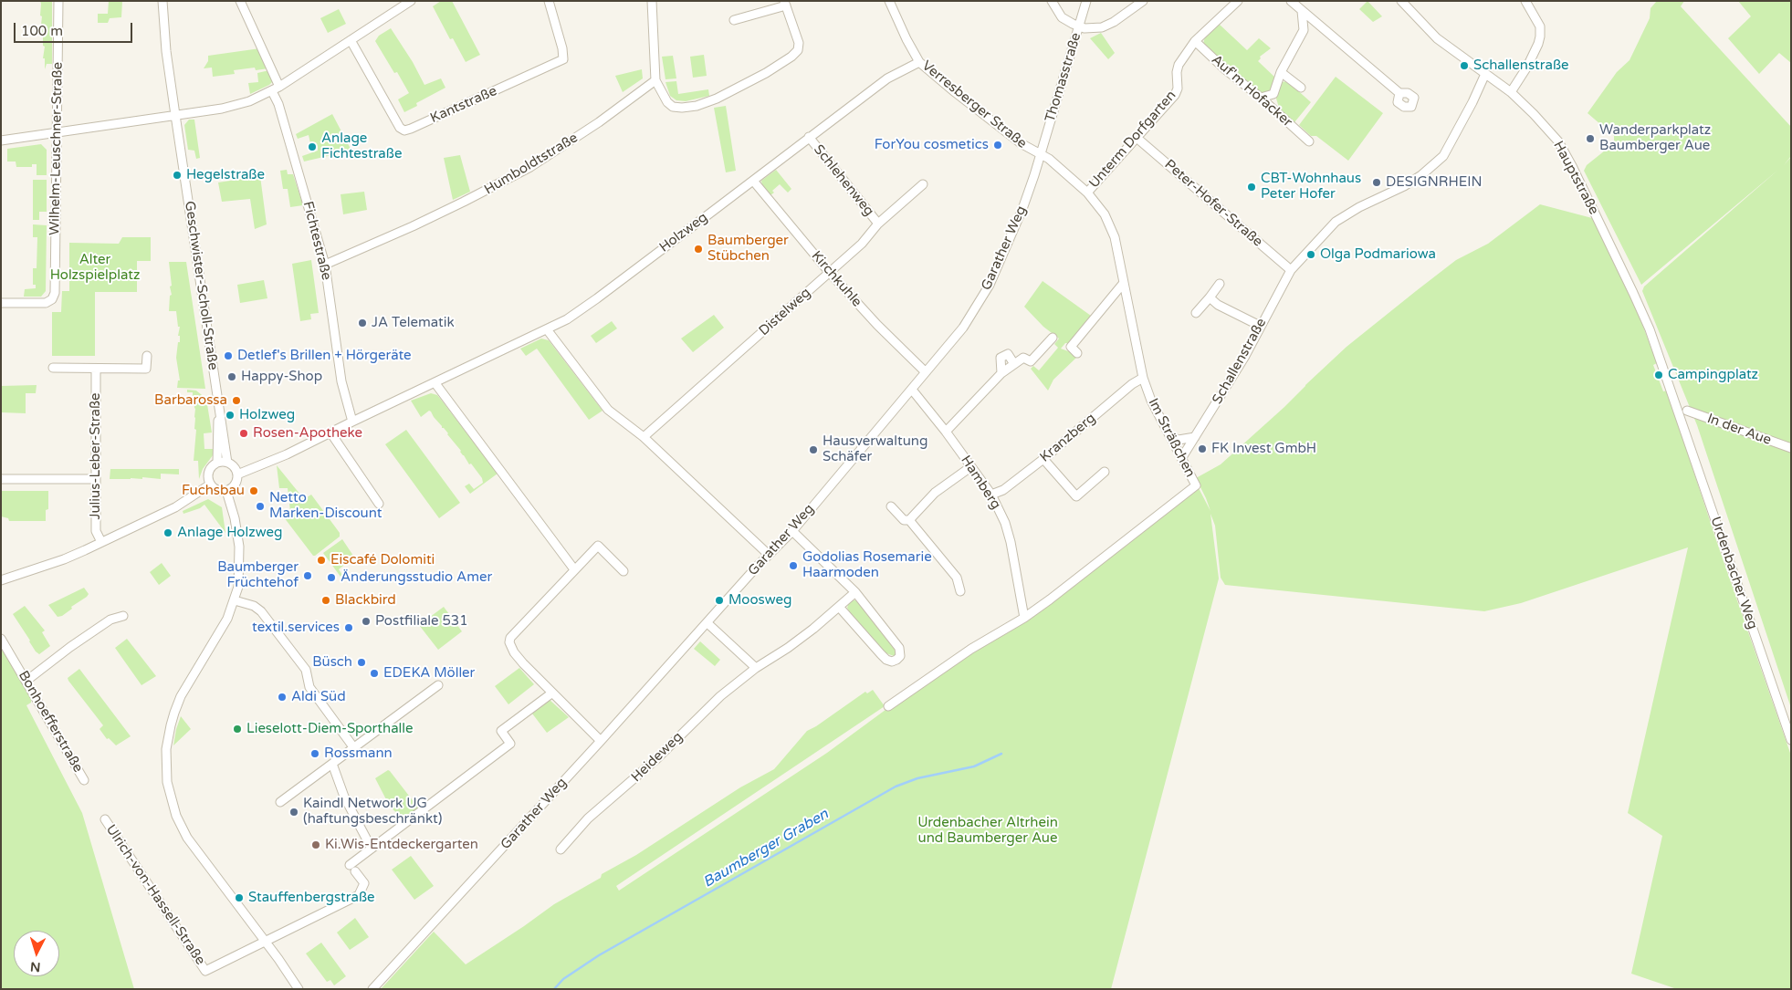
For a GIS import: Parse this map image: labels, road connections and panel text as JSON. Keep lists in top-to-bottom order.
{
  "streets": {
    "street": [
      "Thomasstraße",
      "Auf'm Hofacker",
      "Kantstraße",
      "Verresberger Straße",
      "Unterm Dorfgarten",
      "Wilhelm-Leuschner-Straße",
      "Humboldtstraße",
      "Hauptstraße",
      "Schlehenweg",
      "Peter-Hofer-Straße",
      "Holzweg",
      "Fichtestraße",
      "Garather Weg",
      "Kirchkuhle",
      "Geschwister-Scholl-Straße",
      "Distelweg",
      "Schallenstraße",
      "In der Aue",
      "Kranzberg",
      "Im Sträßchen",
      "Julius-Leber-Straße",
      "Hamberg",
      "Urdenbacher Weg",
      "Bonhoefferstraße",
      "Heideweg",
      "Ulrich-von-Hassell-Straße"
    ]
  },
  "crossings": [
    ["Thomasstraße", "Verresberger Straße"],
    ["Thomasstraße", "Garather Weg"],
    ["Thomasstraße", "Im Sträßchen"],
    ["Auf'm Hofacker", "Unterm Dorfgarten"],
    ["Verresberger Straße", "Holzweg"],
    ["Verresberger Straße", "Garather Weg"],
    ["Verresberger Straße", "Im Sträßchen"],
    ["Unterm Dorfgarten", "Peter-Hofer-Straße"],
    ["Unterm Dorfgarten", "Im Sträßchen"],
    ["Humboldtstraße", "Fichtestraße"],
    ["Hauptstraße", "Schallenstraße"],
    ["Hauptstraße", "Urdenbacher Weg"],
    ["Schlehenweg", "Holzweg"],
    ["Schlehenweg", "Distelweg"],
    ["Peter-Hofer-Straße", "Schallenstraße"],
    ["Holzweg", "Fichtestraße"],
    ["Holzweg", "Kirchkuhle"],
    ["Holzweg", "Geschwister-Scholl-Straße"],
    ["Garather Weg", "Kirchkuhle"],
    ["Garather Weg", "Im Sträßchen"],
    ["Garather Weg", "Hamberg"],
    ["Kirchkuhle", "Distelweg"],
    ["Schallenstraße", "Im Sträßchen"],
    ["Kranzberg", "Im Sträßchen"],
    ["Kranzberg", "Hamberg"],
    ["Im Sträßchen", "Hamberg"]
  ],
  "water": ["Baumberger Graben"],
  "parks": ["Alter Holzspielplatz", "Urdenbacher Altrhein und Baumberger Aue"],
  "places": [
    "Schallenstraße",
    "Wanderparkplatz Baumberger Aue",
    "ForYou cosmetics",
    "Anlage Fichtestraße",
    "Hegelstraße",
    "DESIGNRHEIN",
    "CBT-Wohnhaus Peter Hofer",
    "Baumberger Stübchen",
    "Olga Podmariowa",
    "JA Telematik",
    "Detlef's Brillen + Hörgeräte",
    "Campingplatz",
    "Happy-Shop",
    "Barbarossa",
    "Holzweg",
    "Rosen-Apotheke",
    "FK Invest GmbH",
    "Hausverwaltung Schäfer",
    "Fuchsbau",
    "Netto Marken-Discount",
    "Anlage Holzweg",
    "Eiscafé Dolomiti",
    "Godolias Rosemarie Haarmoden",
    "Baumberger Früchtehof",
    "Änderungsstudio Amer",
    "Blackbird",
    "Moosweg",
    "Postfiliale 531",
    "textil.services",
    "Büsch",
    "EDEKA Möller",
    "Aldi Süd",
    "Lieselott-Diem-Sporthalle",
    "Rossmann",
    "Kaindl Network UG (haftungsbeschränkt)",
    "Ki.Wis-Entdeckergarten",
    "Stauffenbergstraße"
  ],
  "scale_bar": "100 m",
  "north": "bottom"
}
